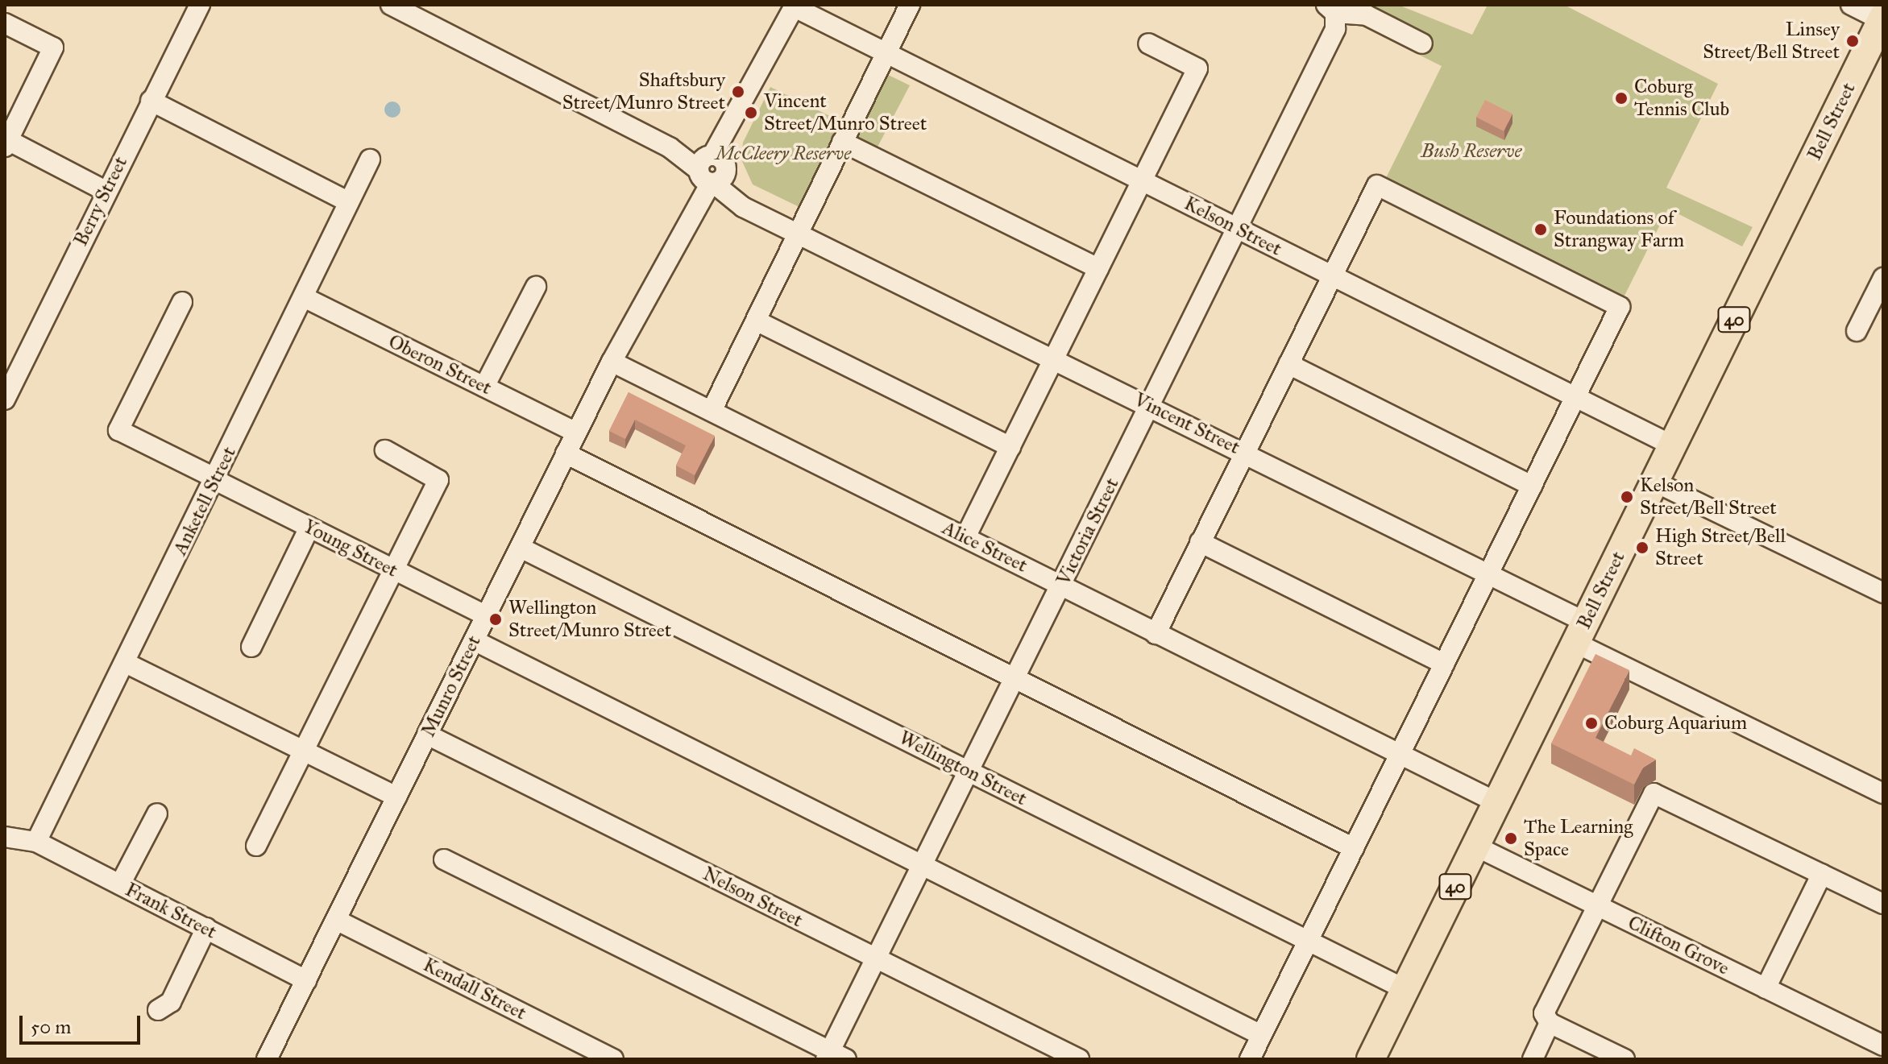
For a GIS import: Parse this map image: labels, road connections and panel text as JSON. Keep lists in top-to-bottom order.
{
  "streets": {
    "highway": ["Bell Street", "40"],
    "street": [
      "Berry Street",
      "Kelson Street",
      "Oberon Street",
      "Vincent Street",
      "Anketell Street",
      "Victoria Street",
      "Alice Street",
      "Young Street",
      "Munro Street",
      "Wellington Street",
      "Nelson Street",
      "Frank Street",
      "Clifton Grove",
      "Kendall Street"
    ]
  },
  "crossings": [
    ["Bell Street", "Kelson Street"],
    ["Bell Street", "Vincent Street"],
    ["Bell Street", "Alice Street"],
    ["Bell Street", "Wellington Street"],
    ["Bell Street", "Clifton Grove"],
    ["Kelson Street", "Victoria Street"],
    ["Kelson Street", "Munro Street"],
    ["Oberon Street", "Anketell Street"],
    ["Oberon Street", "Munro Street"],
    ["Vincent Street", "Victoria Street"],
    ["Vincent Street", "Munro Street"],
    ["Anketell Street", "Young Street"],
    ["Anketell Street", "Frank Street"],
    ["Victoria Street", "Alice Street"],
    ["Victoria Street", "Wellington Street"],
    ["Victoria Street", "Nelson Street"],
    ["Alice Street", "Munro Street"],
    ["Young Street", "Munro Street"],
    ["Munro Street", "Wellington Street"],
    ["Munro Street", "Nelson Street"],
    ["Munro Street", "Frank Street"],
    ["Munro Street", "Kendall Street"]
  ],
  "parks": ["Bush Reserve", "McCleery Reserve"],
  "places": [
    "Linsey Street/Bell Street",
    "Shaftsbury Street/Munro Street",
    "Coburg Tennis Club",
    "Vincent Street/Munro Street",
    "Foundations of Strangway Farm",
    "Kelson Street/Bell Street",
    "High Street/Bell Street",
    "Wellington Street/Munro Street",
    "Coburg Aquarium",
    "The Learning Space"
  ],
  "scale_bar": "50 m"
}
